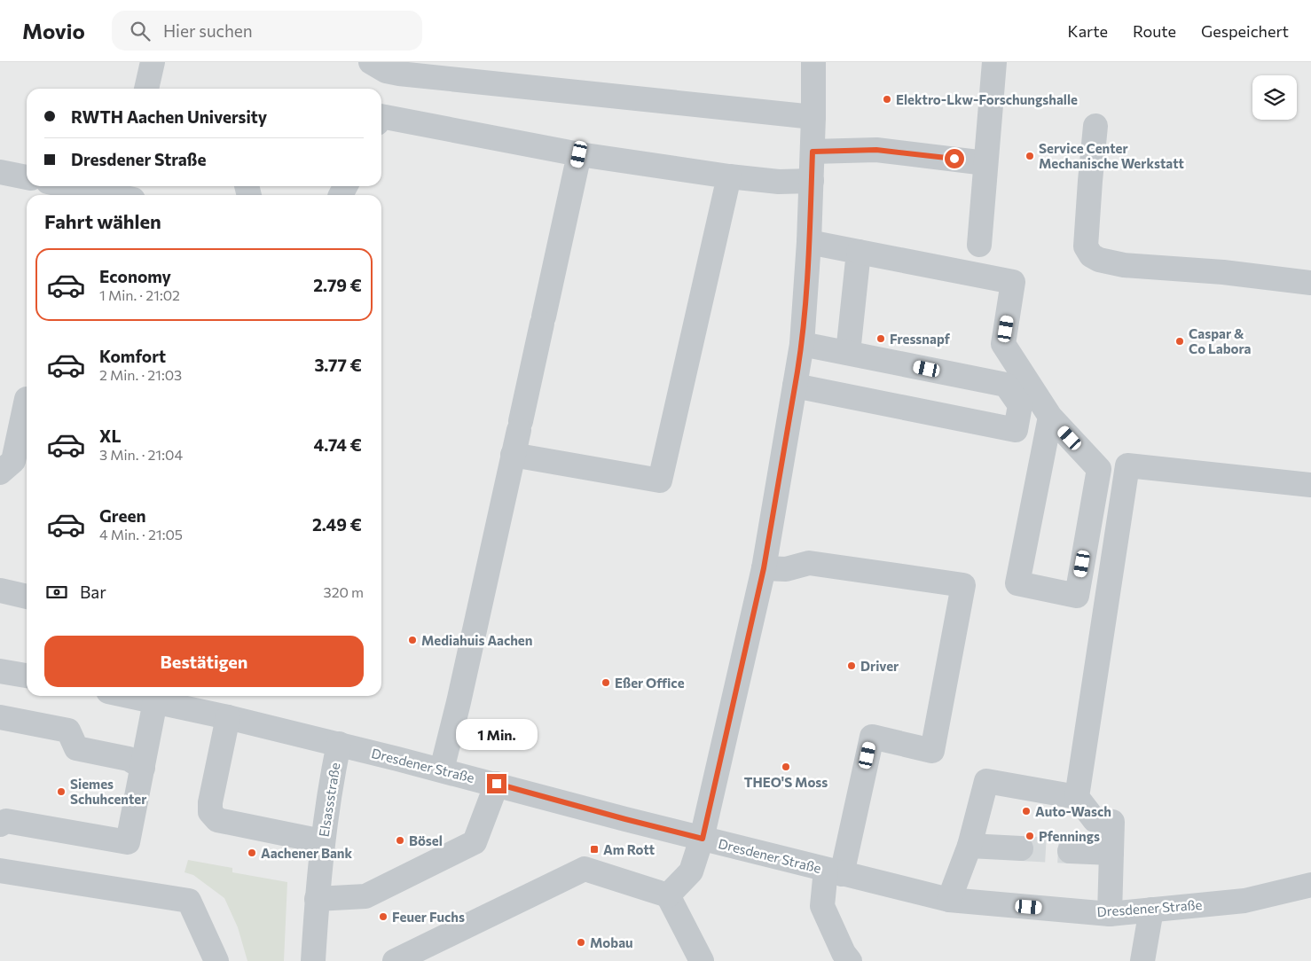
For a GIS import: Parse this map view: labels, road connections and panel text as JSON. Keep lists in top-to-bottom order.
{
  "streets": {
    "street": ["Dresdener Straße", "Elsassstraße"]
  },
  "crossings": [
    ["Dresdener Straße", "Elsassstraße"]
  ],
  "places": {
    "other": [
      "Elektro-Lkw-Forschungshalle",
      "Service Center Mechanische Werkstatt",
      "Fressnapf",
      "Caspar & Co Labora",
      "Mediahuis Aachen",
      "Driver",
      "Eßer Office",
      "THEO'S Moss",
      "Siemes Schuhcenter",
      "Auto-Wasch",
      "Pfennings",
      "Bösel",
      "Aachener Bank",
      "Feuer Fuchs",
      "Mobau"
    ],
    "transit": ["Am Rott"]
  },
  "page": {
    "header": "Movio",
    "search": "Hier suchen",
    "nav": ["Karte", "Route", "Gespeichert"],
    "banner": ["RWTH Aachen University", "Dresdener Straße"],
    "heading": "Fahrt wählen",
    "list": [
      {
        "name": "Economy",
        "note": "1 Min. · 21:02",
        "value": "2.79 €"
      },
      {
        "name": "Komfort",
        "note": "2 Min. · 21:03",
        "value": "3.77 €"
      },
      {
        "name": "XL",
        "note": "3 Min. · 21:04",
        "value": "4.74 €"
      },
      {
        "name": "Green",
        "note": "4 Min. · 21:05",
        "value": "2.49 €"
      }
    ],
    "pay": ["Bar", "320 m"],
    "buttons": "Bestätigen",
    "bubble": "1 Min."
  }
}
